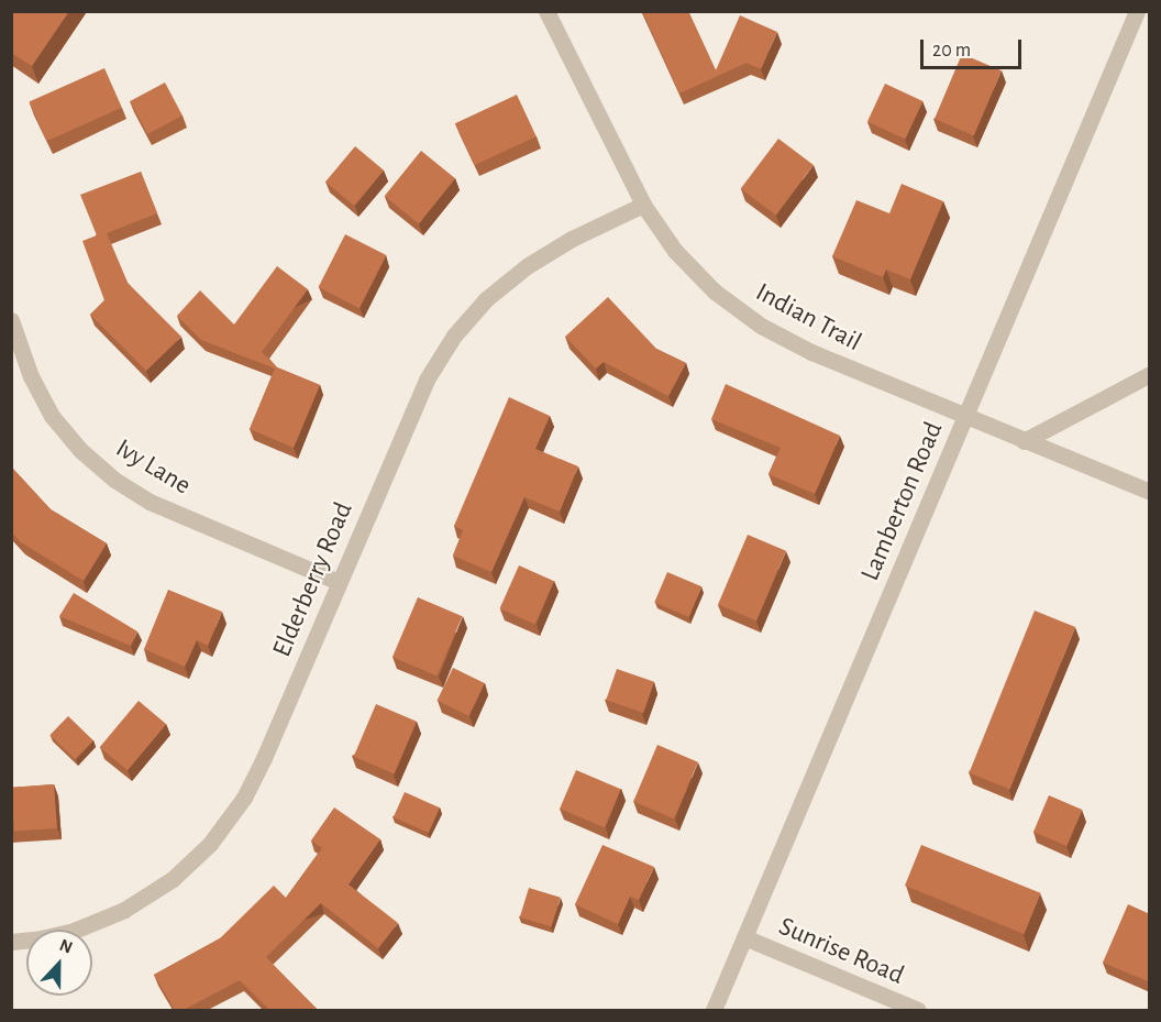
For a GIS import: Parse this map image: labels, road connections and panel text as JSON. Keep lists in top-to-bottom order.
{
  "streets": {
    "street": [
      "Indian Trail",
      "Ivy Lane",
      "Lamberton Road",
      "Elderberry Road",
      "Sunrise Road"
    ]
  },
  "crossings": [
    ["Indian Trail", "Lamberton Road"],
    ["Indian Trail", "Elderberry Road"],
    ["Ivy Lane", "Elderberry Road"],
    ["Lamberton Road", "Sunrise Road"]
  ],
  "scale_bar": "20 m",
  "north": "top"
}
